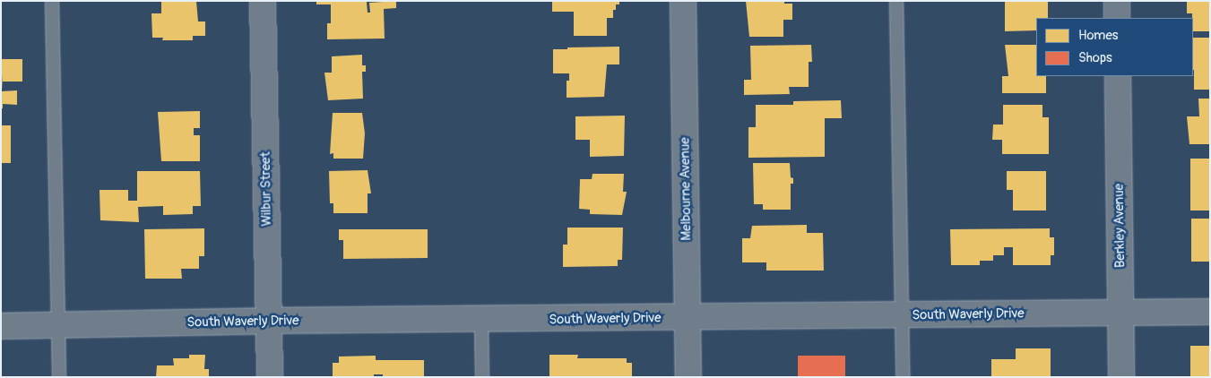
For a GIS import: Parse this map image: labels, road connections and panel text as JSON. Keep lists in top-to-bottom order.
{
  "streets": {
    "street": [
      "Wilbur Street",
      "Melbourne Avenue",
      "Berkley Avenue",
      "South Waverly Drive"
    ]
  },
  "crossings": [
    ["Wilbur Street", "South Waverly Drive"],
    ["Melbourne Avenue", "South Waverly Drive"],
    ["Berkley Avenue", "South Waverly Drive"]
  ],
  "legend": ["Homes", "Shops"]
}
